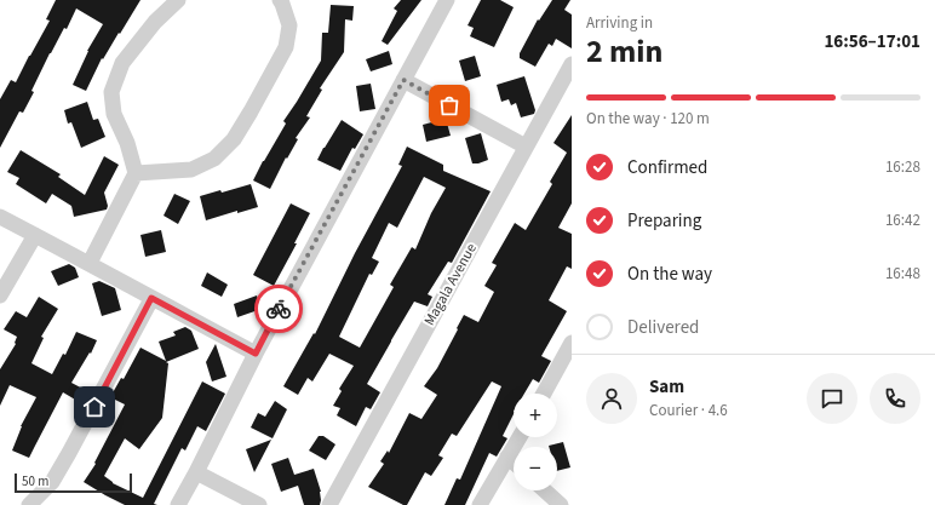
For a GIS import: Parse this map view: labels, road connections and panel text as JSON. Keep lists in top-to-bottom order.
{
  "streets": {
    "street": ["Magala Avenue"]
  },
  "scale_bar": "50 m",
  "page": {
    "heading": ["2 min", "Arriving in", "16:56–17:01"],
    "panel": ["Sam", "Courier · 4.6"],
    "bar": "On the way · 120 m",
    "list": [
      ["Confirmed", "16:28"],
      ["Preparing", "16:42"],
      ["On the way", "16:48"],
      "Delivered"
    ],
    "map_buttons": ["+", "−"],
    "scale": "50 m"
  }
}
